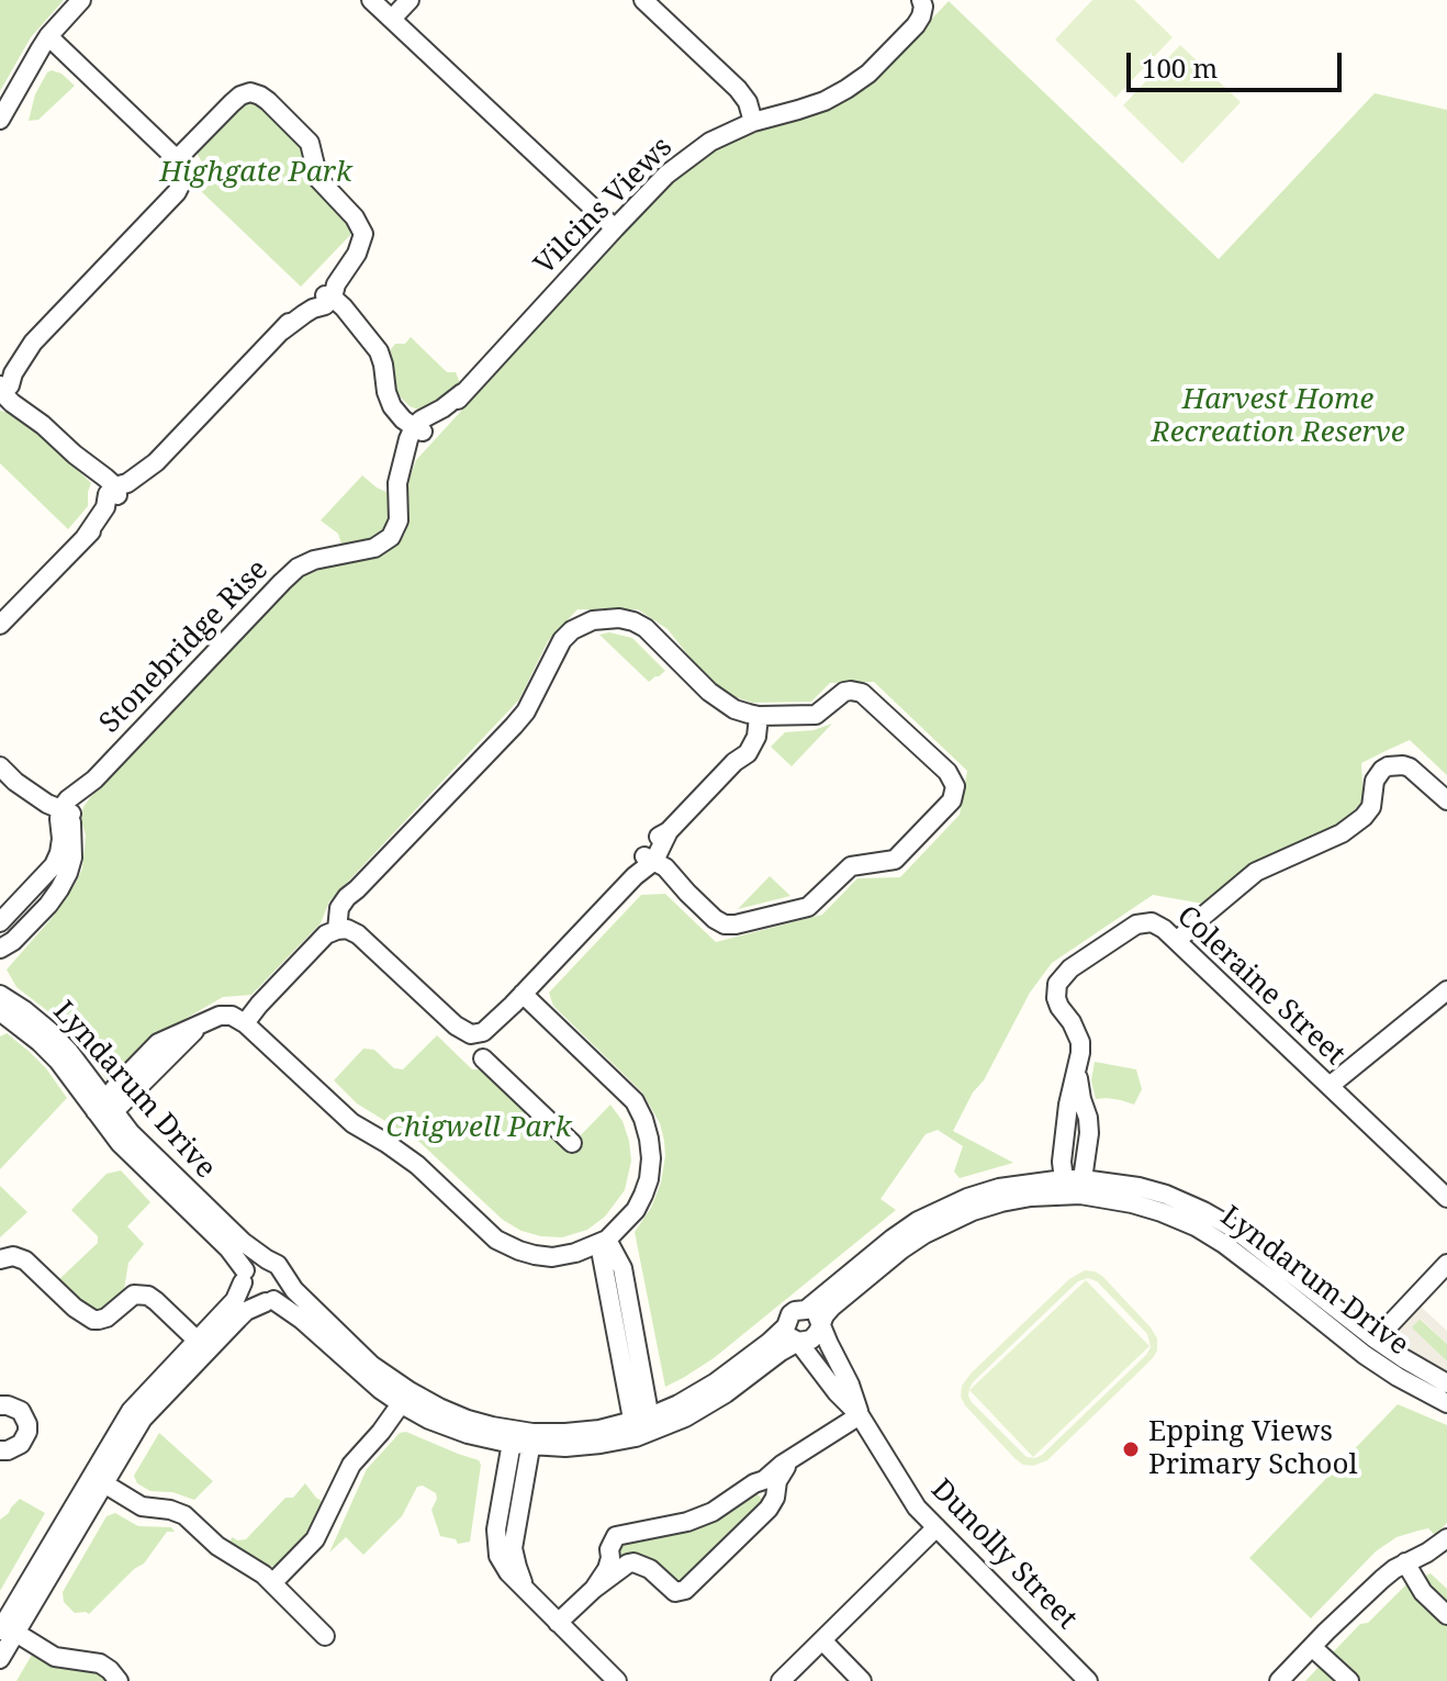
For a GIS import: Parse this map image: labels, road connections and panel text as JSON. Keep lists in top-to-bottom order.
{
  "streets": {
    "street": [
      "Vilcins Views",
      "Stonebridge Rise",
      "Coleraine Street",
      "Lyndarum Drive",
      "Dunolly Street"
    ]
  },
  "crossings": [
    ["Vilcins Views", "Stonebridge Rise"],
    ["Coleraine Street", "Lyndarum Drive"],
    ["Lyndarum Drive", "Dunolly Street"]
  ],
  "parks": ["Highgate Park", "Harvest Home Recreation Reserve", "Chigwell Park"],
  "places": ["Epping Views Primary School"],
  "scale_bar": "100 m"
}
